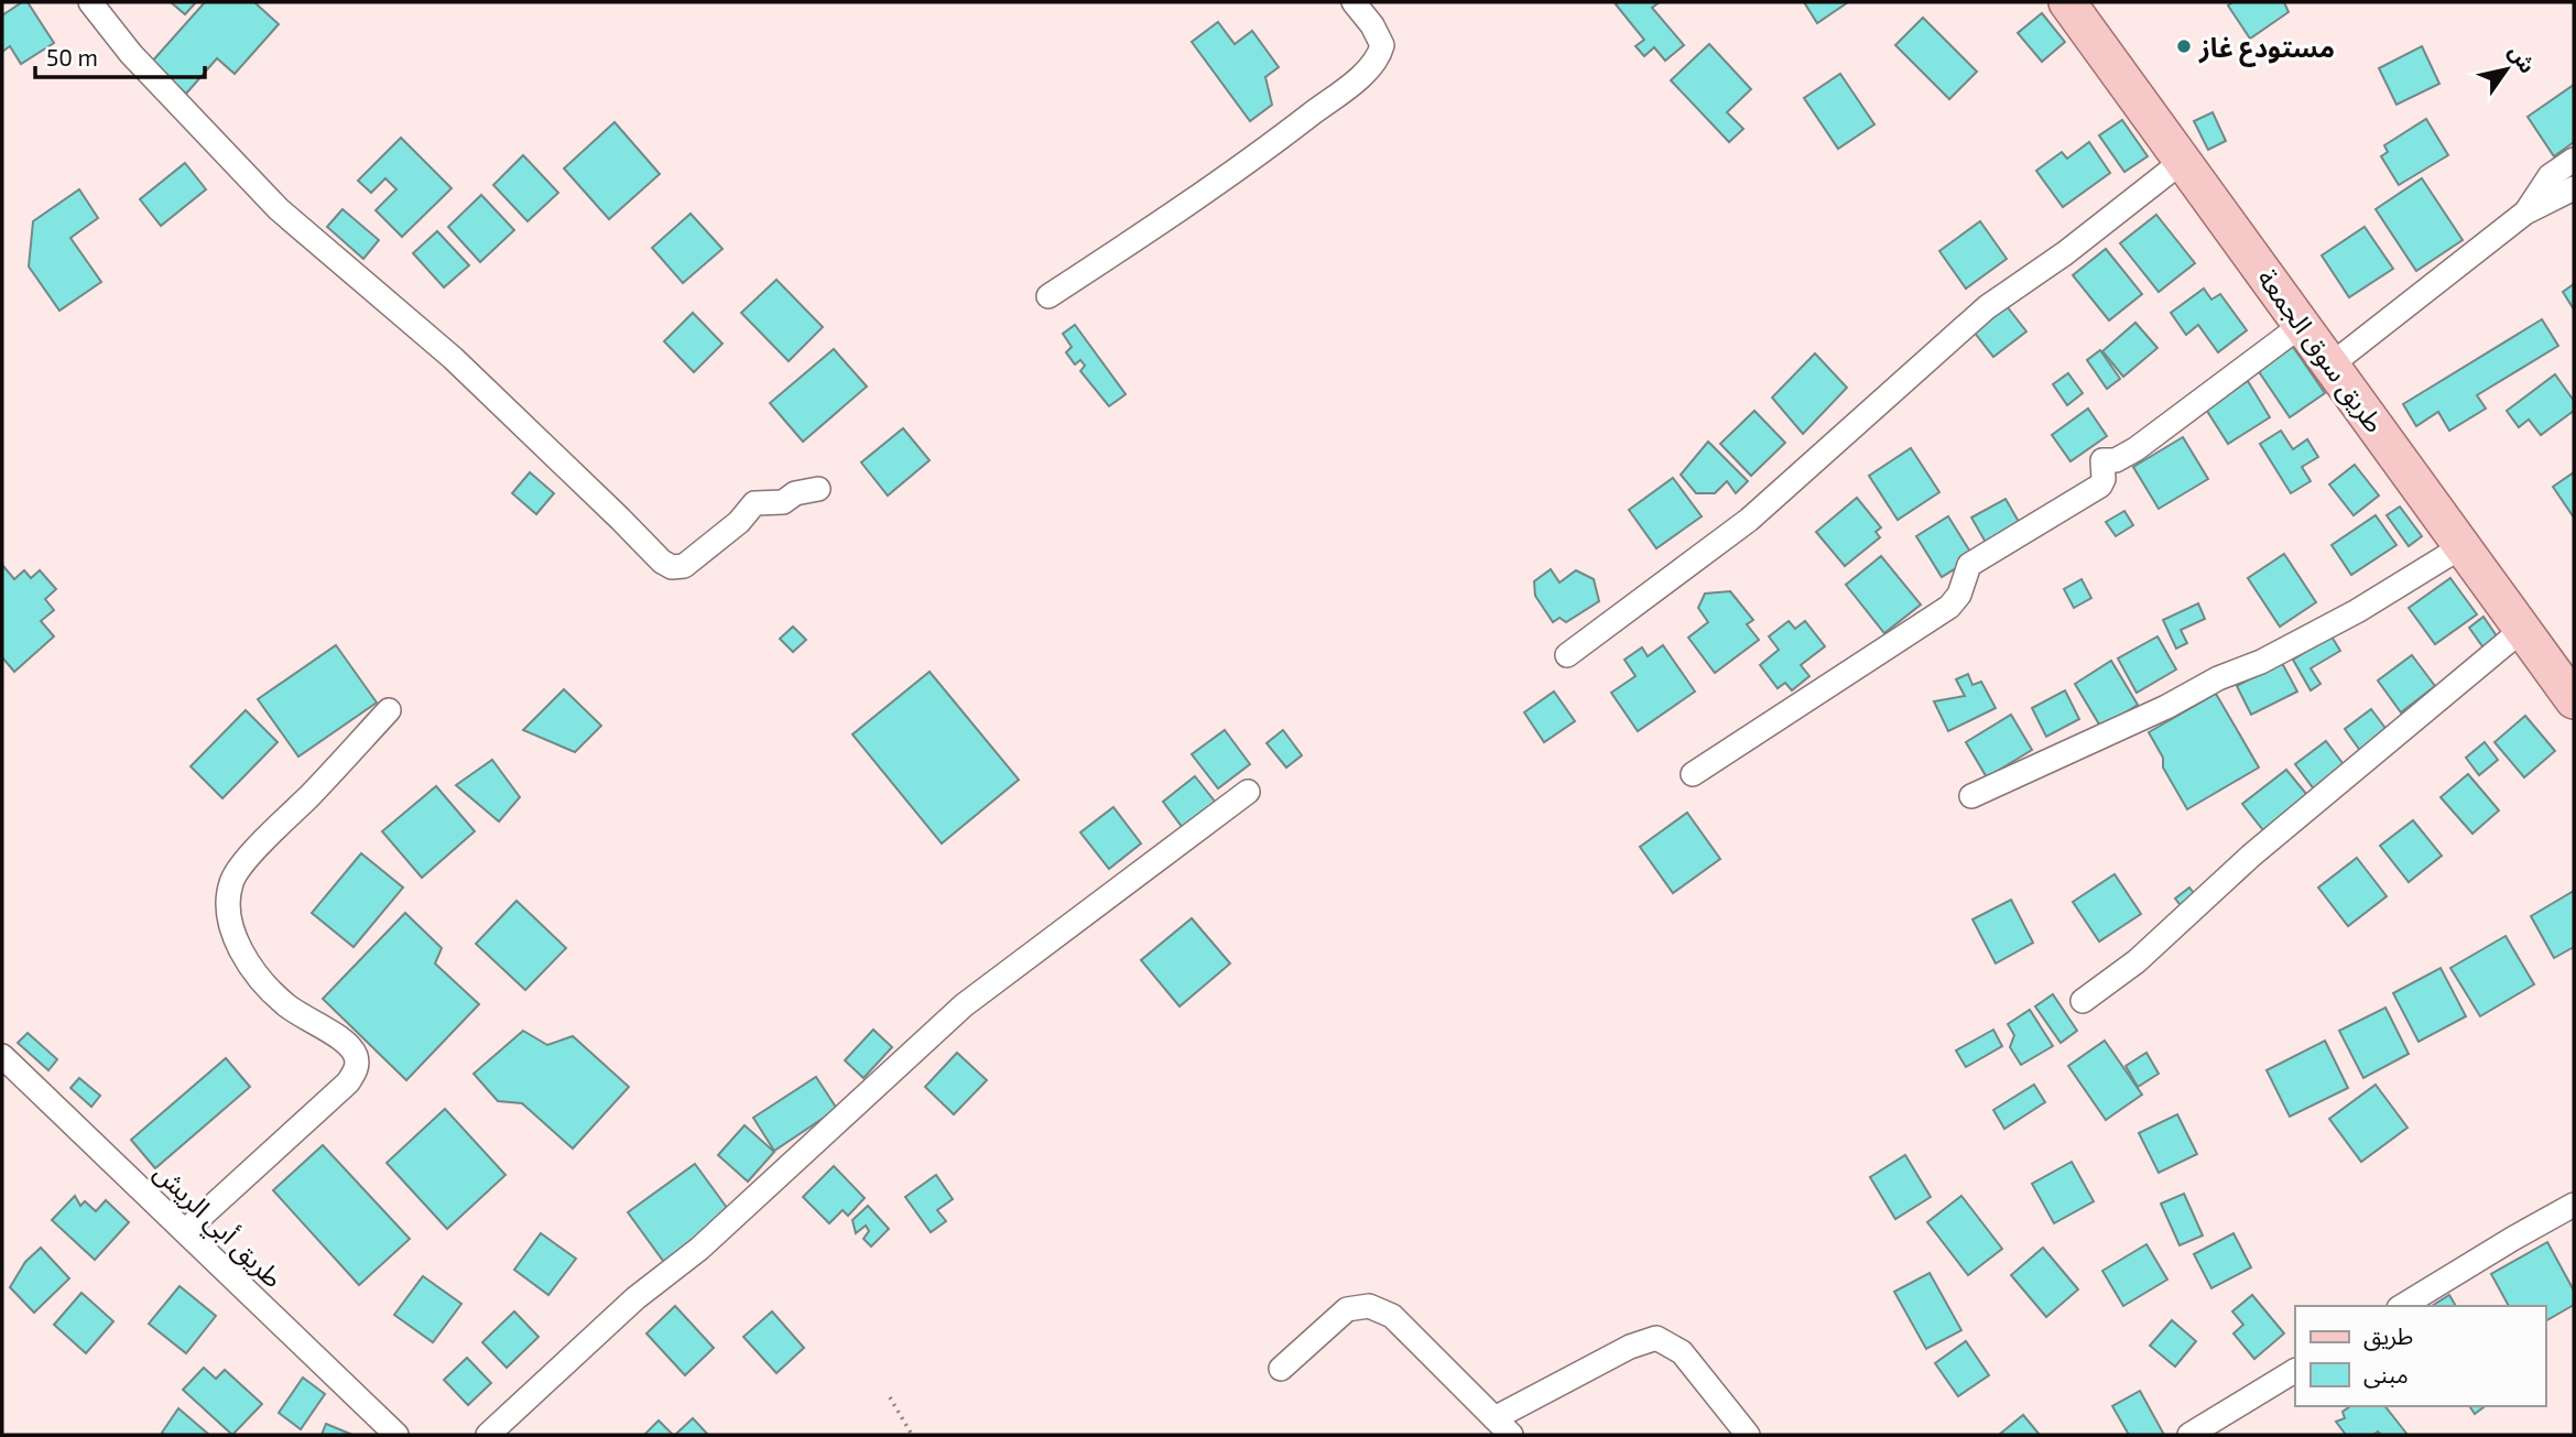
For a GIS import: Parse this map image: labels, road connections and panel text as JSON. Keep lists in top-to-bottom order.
{
  "streets": {
    "main road": ["طريق سوق الجمعة"],
    "street": ["طريق أبي الريش"]
  },
  "places": ["مستودع غاز"],
  "legend": ["طريق", "مبنى"],
  "scale_bar": "50 m",
  "north": "top right"
}
